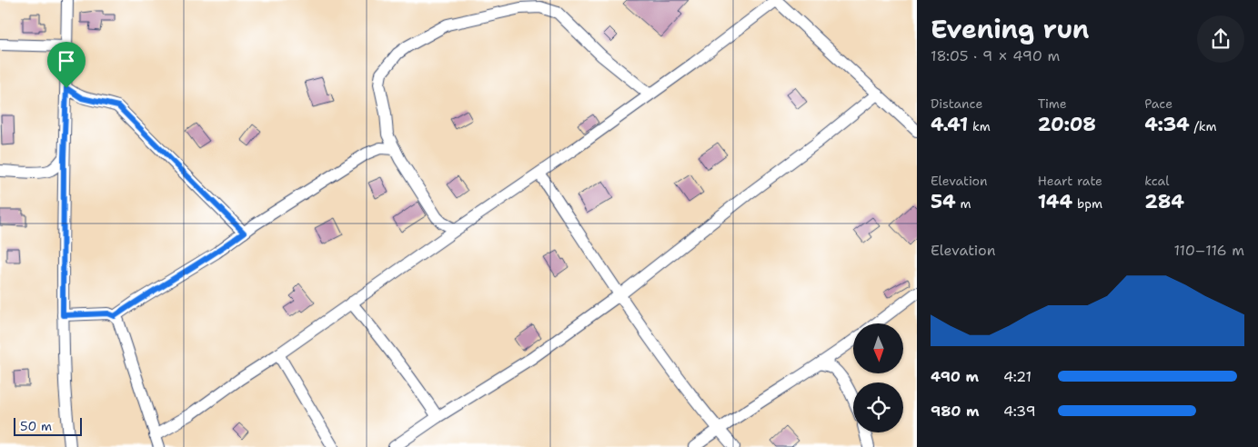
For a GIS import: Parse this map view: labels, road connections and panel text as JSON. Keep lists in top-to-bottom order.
{
  "scale_bar": "50 m",
  "north": "bottom",
  "page": {
    "heading": ["Evening run", "18:05 · 9 × 490 m"],
    "stats": [
      ["Distance", "4.41 km"],
      ["Time", "20:08"],
      ["Pace", "4:34 /km"],
      ["Elevation", "54 m"],
      ["Heart rate", "144 bpm"],
      ["kcal", "284"]
    ],
    "chart": ["Elevation", "110–116 m"],
    "list": [
      {
        "name": "490 m",
        "note": "4:21"
      },
      {
        "name": "980 m",
        "note": "4:39"
      }
    ],
    "scale": "50 m"
  }
}
